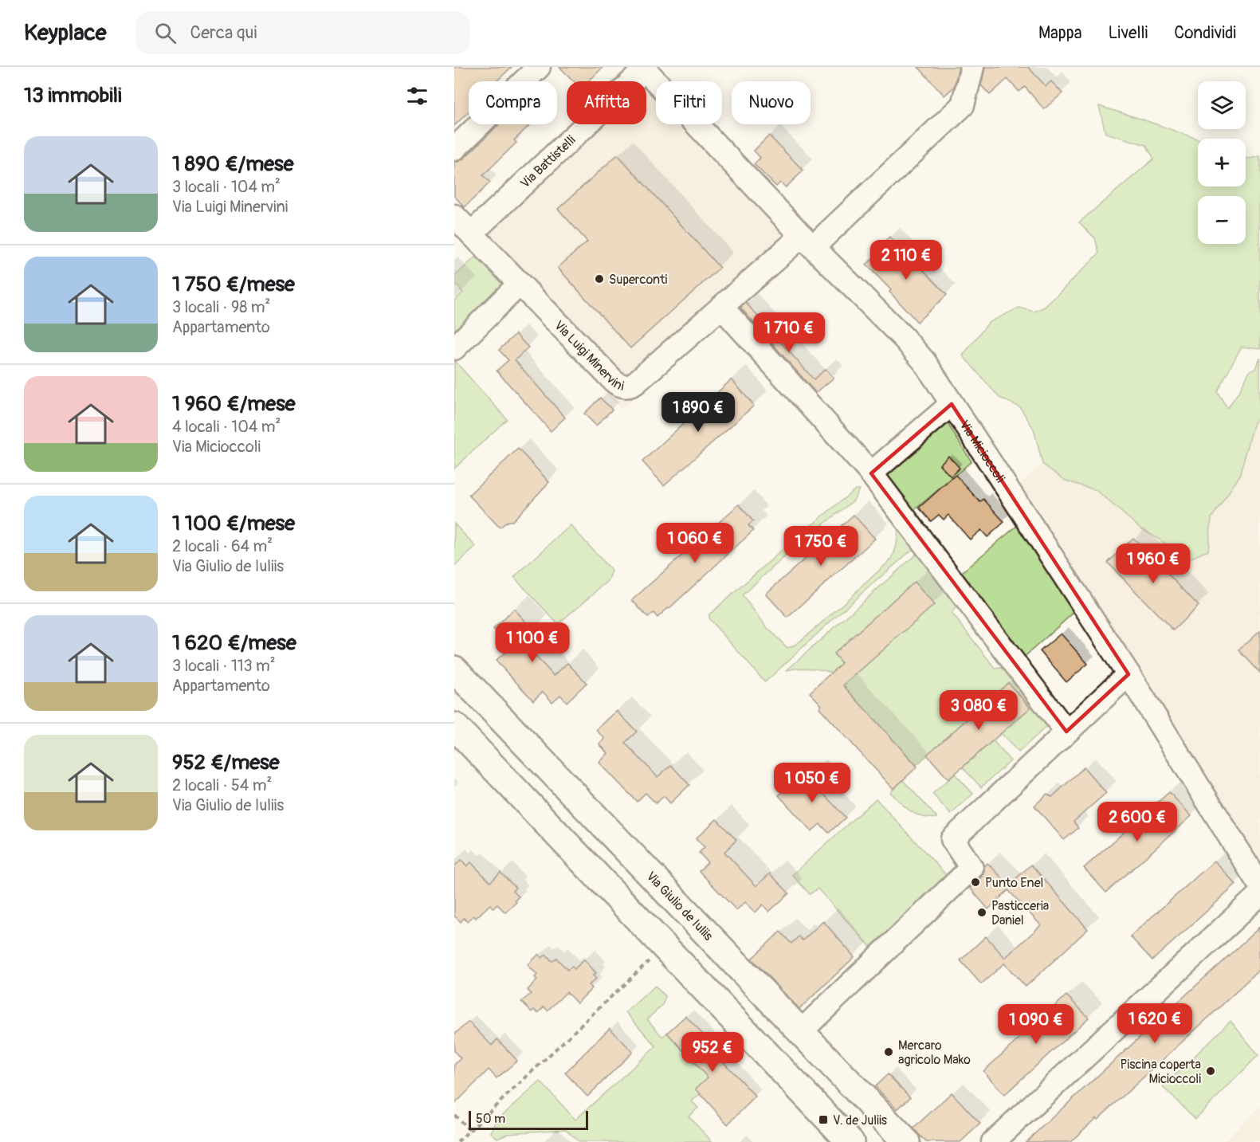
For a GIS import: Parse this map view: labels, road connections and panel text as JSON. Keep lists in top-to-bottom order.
{
  "streets": {
    "main road": ["Via Giulio de Iuliis"],
    "street": ["Via Battistelli", "Via Luigi Minervini", "Via Micioccoli"]
  },
  "crossings": [
    ["Via Battistelli", "Via Luigi Minervini"],
    ["Via Battistelli", "Via Micioccoli"],
    ["Via Luigi Minervini", "Via Micioccoli"]
  ],
  "places": {
    "other": [
      "Superconti",
      "Punto Enel",
      "Pasticceria Daniel",
      "Mercaro agricolo Mako",
      "Piscina coperta Micioccoli"
    ],
    "transit": ["V. de Juliis"]
  },
  "scale_bar": "50 m",
  "page": {
    "header": "Keyplace",
    "search": "Cerca qui",
    "nav": ["Mappa", "Livelli", "Condividi"],
    "heading": "13 immobili",
    "map_buttons": ["+", "−"],
    "chip": [
      "Compra",
      "Affitta",
      "Filtri",
      "Nuovo"
    ],
    "list": [
      {
        "name": "1 890 €/mese",
        "note": "3 locali · 104 m² · Via Luigi Minervini"
      },
      {
        "name": "1 750 €/mese",
        "note": "3 locali · 98 m² · Appartamento"
      },
      {
        "name": "1 960 €/mese",
        "note": "4 locali · 104 m² · Via Micioccoli"
      },
      {
        "name": "1 100 €/mese",
        "note": "2 locali · 64 m² · Via Giulio de Iuliis"
      },
      {
        "name": "1 620 €/mese",
        "note": "3 locali · 113 m² · Appartamento"
      },
      {
        "name": "952 €/mese",
        "note": "2 locali · 54 m² · Via Giulio de Iuliis"
      }
    ],
    "price": [
      "2 110 €",
      "1 710 €",
      "1 890 €",
      "1 060 €",
      "1 750 €",
      "1 960 €",
      "1 100 €",
      "3 080 €",
      "1 050 €",
      "2 600 €",
      "1 620 €",
      "1 090 €",
      "952 €"
    ],
    "scale": "50 m"
  }
}
